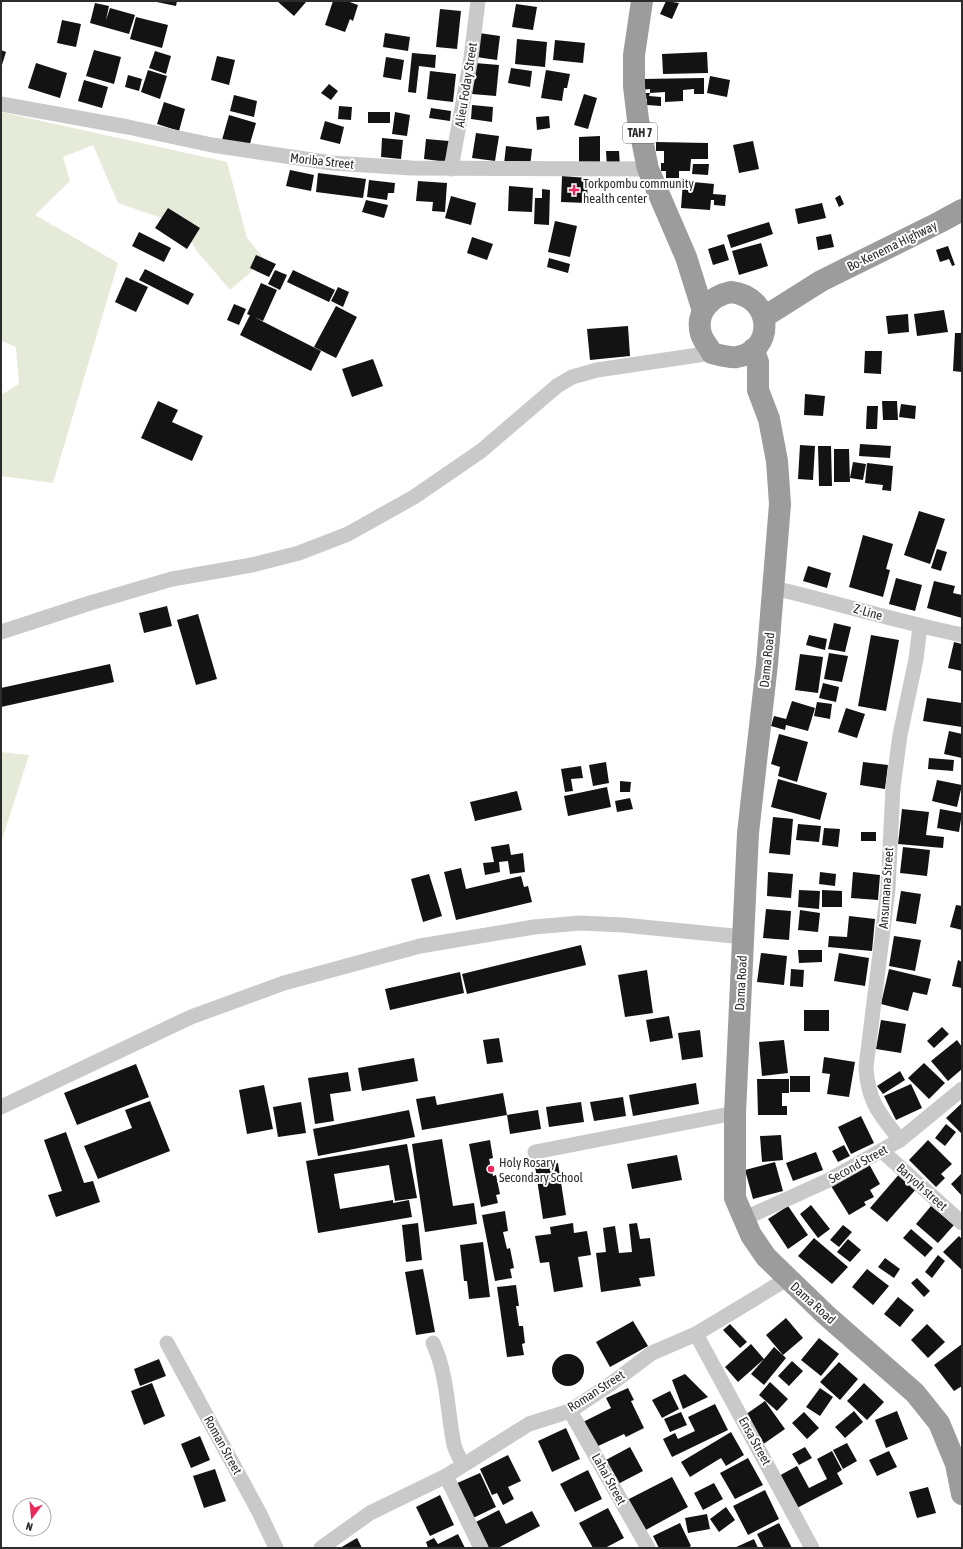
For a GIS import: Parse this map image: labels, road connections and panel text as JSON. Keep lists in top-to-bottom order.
{
  "streets": {
    "highway": ["TAH 7", "Bo-Kenema Highway", "Dama Road"],
    "street": [
      "Alieu Foday Street",
      "Moriba Street",
      "Z-Line",
      "Ansumana Street",
      "Second Street",
      "Baryoh street",
      "Roman Street",
      "Ensa Street",
      "Lahai Street"
    ]
  },
  "crossings": [
    ["Alieu Foday Street", "Moriba Street"],
    ["TAH 7", "Moriba Street"],
    ["TAH 7", "Bo-Kenema Highway"],
    ["Z-Line", "Dama Road"],
    ["Z-Line", "Ansumana Street"],
    ["Dama Road", "Second Street"],
    ["Dama Road", "Roman Street"],
    ["Ansumana Street", "Second Street"],
    ["Second Street", "Baryoh street"],
    ["Roman Street", "Ensa Street"],
    ["Roman Street", "Lahai Street"]
  ],
  "places": {
    "health": ["Torkpombu community health center"],
    "other": ["Holy Rosary Secondary School"]
  },
  "north": "bottom"
}
